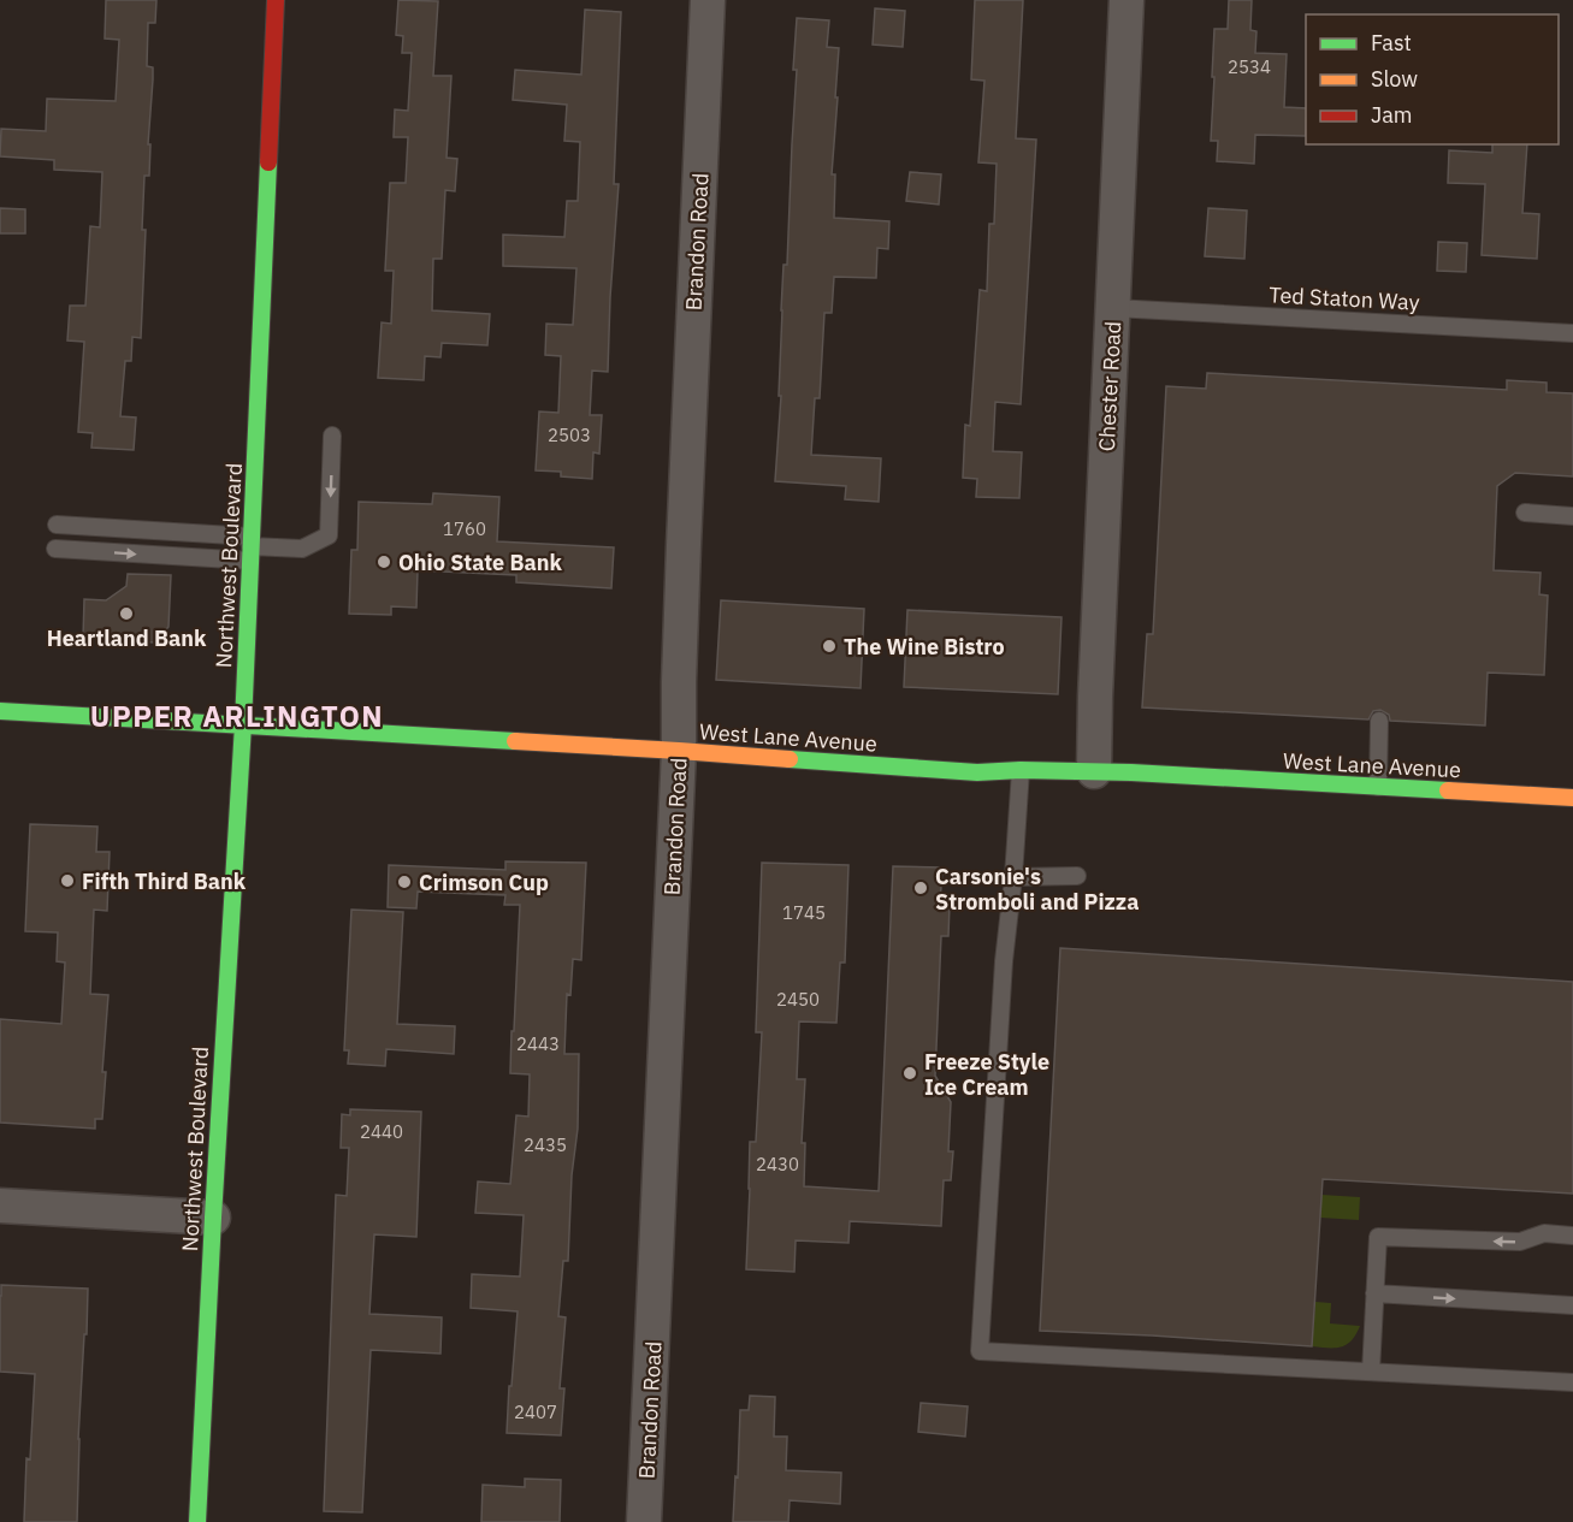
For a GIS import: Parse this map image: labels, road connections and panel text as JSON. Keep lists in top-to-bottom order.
{
  "streets": {
    "main road": ["Northwest Boulevard", "West Lane Avenue"],
    "street": ["Brandon Road", "Chester Road"],
    "lane": ["Ted Staton Way"]
  },
  "crossings": [
    ["Brandon Road", "West Lane Avenue"],
    ["Ted Staton Way", "Chester Road"],
    ["Chester Road", "West Lane Avenue"],
    ["Northwest Boulevard", "West Lane Avenue"]
  ],
  "districts": ["UPPER ARLINGTON"],
  "places": [
    "Ohio State Bank",
    "Heartland Bank",
    "The Wine Bistro",
    "Fifth Third Bank",
    "Crimson Cup",
    "Carsonie's Stromboli and Pizza",
    "Freeze Style Ice Cream"
  ],
  "house_numbers": [
    "2534",
    "2503",
    "1760",
    "1745",
    "2450",
    "2443",
    "2440",
    "2435",
    "2430",
    "2407"
  ],
  "legend": ["Fast", "Slow", "Jam"]
}
